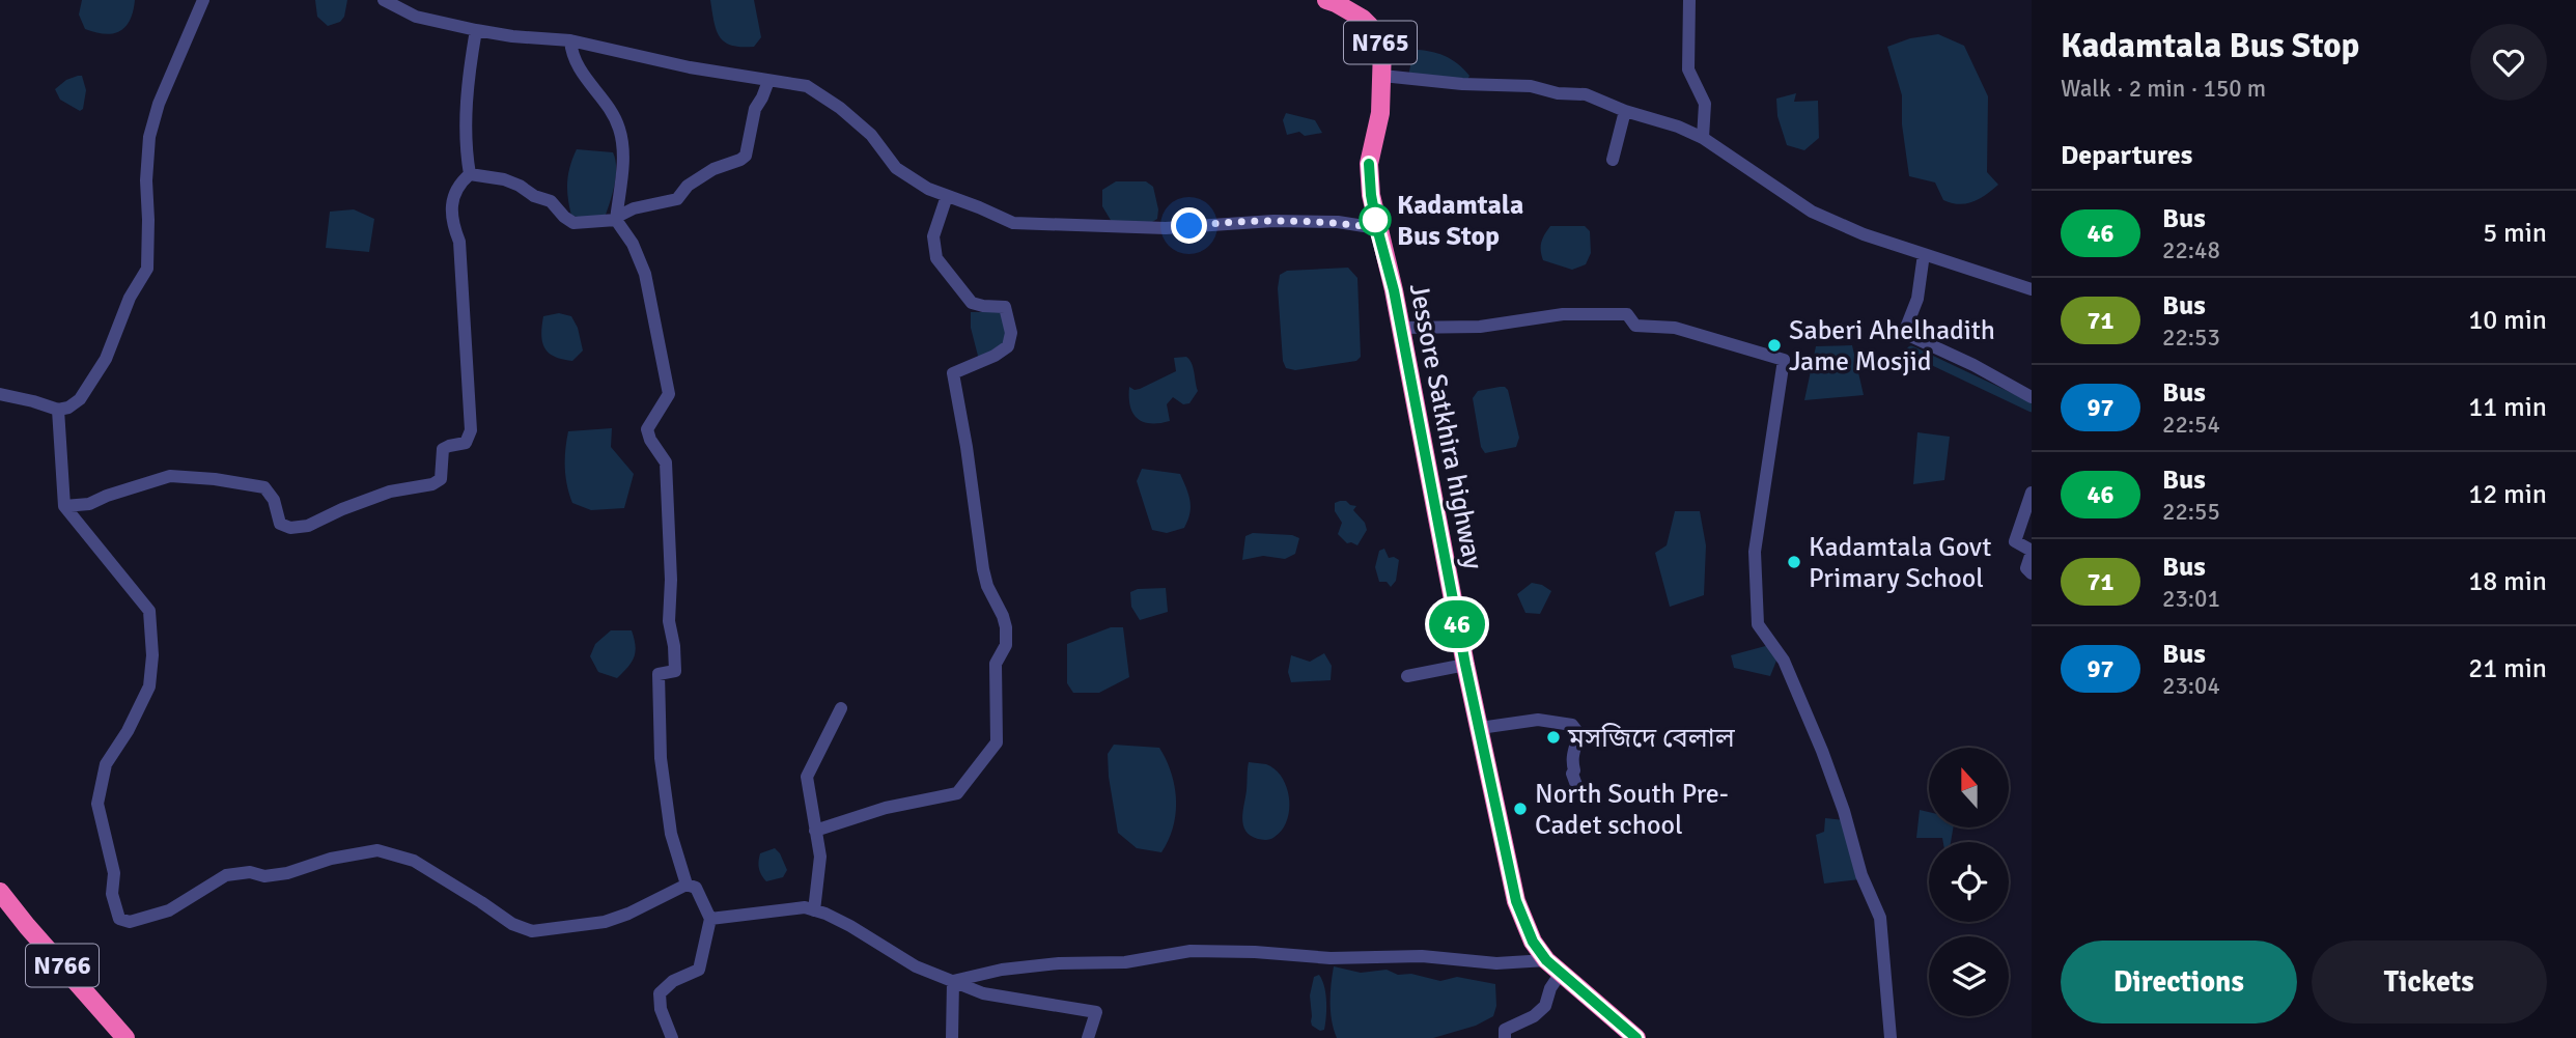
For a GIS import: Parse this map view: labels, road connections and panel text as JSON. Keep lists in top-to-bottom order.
{
  "streets": {
    "highway": ["N765", "Jessore Satkhira highway", "N766"]
  },
  "crossings": [
    ["N765", "Jessore Satkhira highway"]
  ],
  "places": [
    "Kadamtala Bus Stop",
    "Saberi Ahelhadith Jame Mosjid",
    "Kadamtala Govt Primary School",
    "মসজিদে বেলাল",
    "North South Pre- Cadet school"
  ],
  "lines": ["bus line 46"],
  "north": "top",
  "page": {
    "on_map": "46",
    "heading": [
      ["Kadamtala Bus Stop", "Walk · 2 min · 150 m"],
      "Departures"
    ],
    "list": [
      {
        "mark": "46",
        "name": "Bus",
        "note": "22:48",
        "value": "5 min"
      },
      {
        "mark": "71",
        "name": "Bus",
        "note": "22:53",
        "value": "10 min"
      },
      {
        "mark": "97",
        "name": "Bus",
        "note": "22:54",
        "value": "11 min"
      },
      {
        "mark": "46",
        "name": "Bus",
        "note": "22:55",
        "value": "12 min"
      },
      {
        "mark": "71",
        "name": "Bus",
        "note": "23:01",
        "value": "18 min"
      },
      {
        "mark": "97",
        "name": "Bus",
        "note": "23:04",
        "value": "21 min"
      }
    ],
    "buttons": ["Directions", "Tickets"]
  }
}
